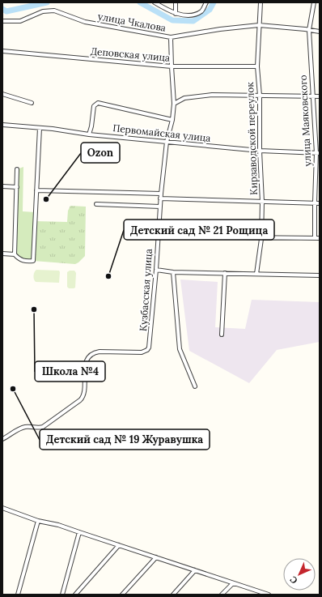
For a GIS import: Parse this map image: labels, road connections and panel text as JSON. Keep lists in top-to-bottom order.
{
  "streets": {
    "street": [
      "улица Чкалова",
      "Деповская улица",
      "улица Маяковского",
      "Первомайская улица",
      "Кирзаводской переулок",
      "Кузбасская улица"
    ]
  },
  "crossings": [
    ["улица Чкалова", "улица Маяковского"],
    ["улица Чкалова", "Кирзаводской переулок"],
    ["улица Чкалова", "Кузбасская улица"],
    ["Деповская улица", "Кирзаводской переулок"],
    ["Деповская улица", "Кузбасская улица"],
    ["улица Маяковского", "Первомайская улица"],
    ["Первомайская улица", "Кирзаводской переулок"],
    ["Первомайская улица", "Кузбасская улица"]
  ],
  "places": [
    "Ozon",
    "Детский сад № 21 Рощица",
    "Школа №4",
    "Детский сад № 19 Журавушка"
  ],
  "north": "bottom left"
}
